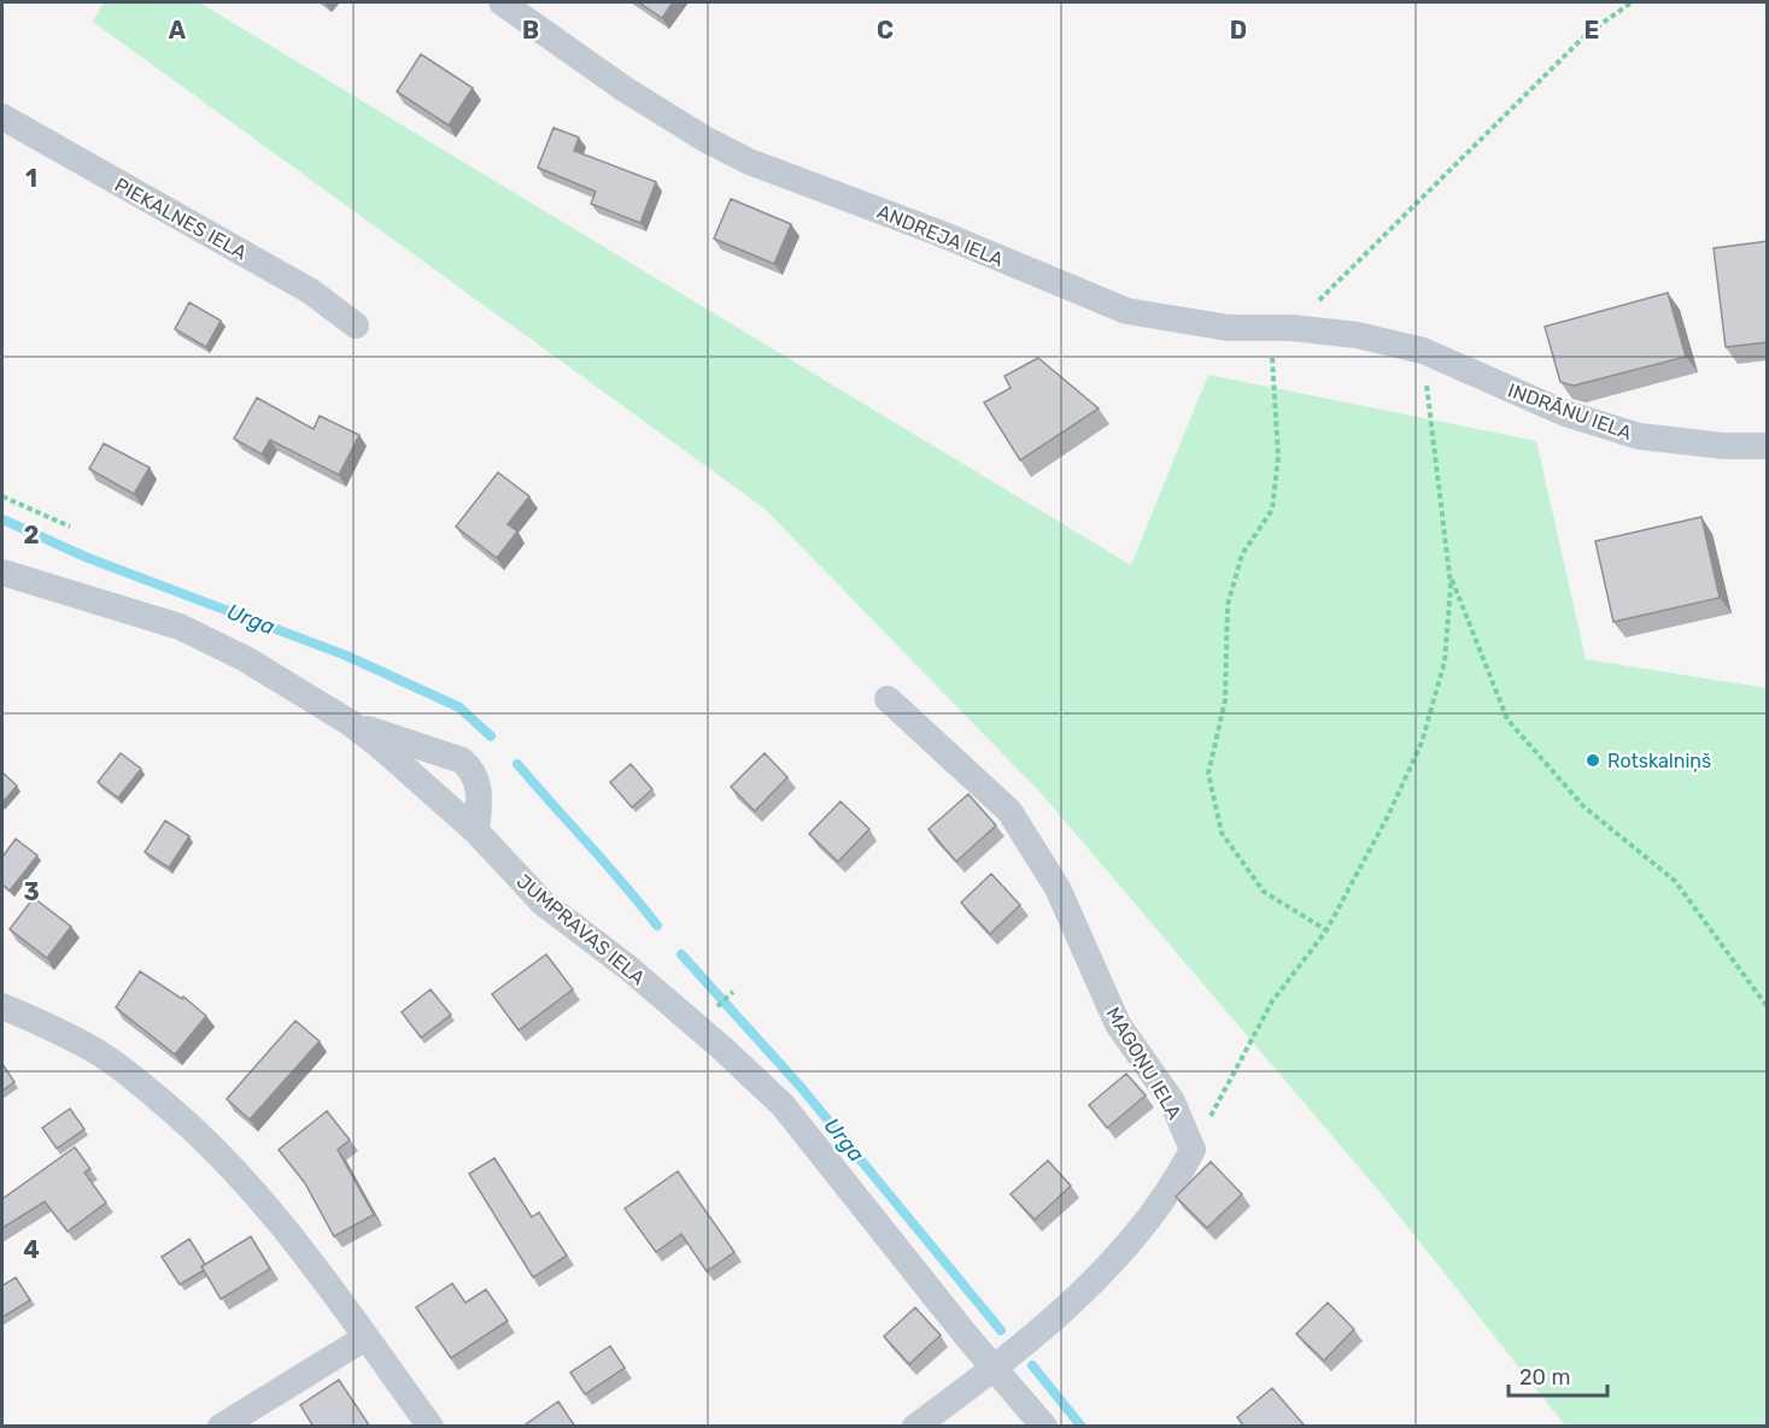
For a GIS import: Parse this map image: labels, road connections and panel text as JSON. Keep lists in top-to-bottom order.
{
  "streets": {
    "street": [
      "PIEKALNES IELA",
      "ANDREJA IELA",
      "INDRĀNU IELA",
      "JUMPRAVAS IELA",
      "MAGOŅU IELA"
    ]
  },
  "crossings": [
    ["ANDREJA IELA", "INDRĀNU IELA"]
  ],
  "water": ["Urga"],
  "places": ["Rotskalniņš"],
  "scale_bar": "20 m",
  "grid": {
    "columns": [
      "A",
      "B",
      "C",
      "D",
      "E"
    ],
    "rows": [
      "1",
      "2",
      "3",
      "4"
    ]
  }
}
